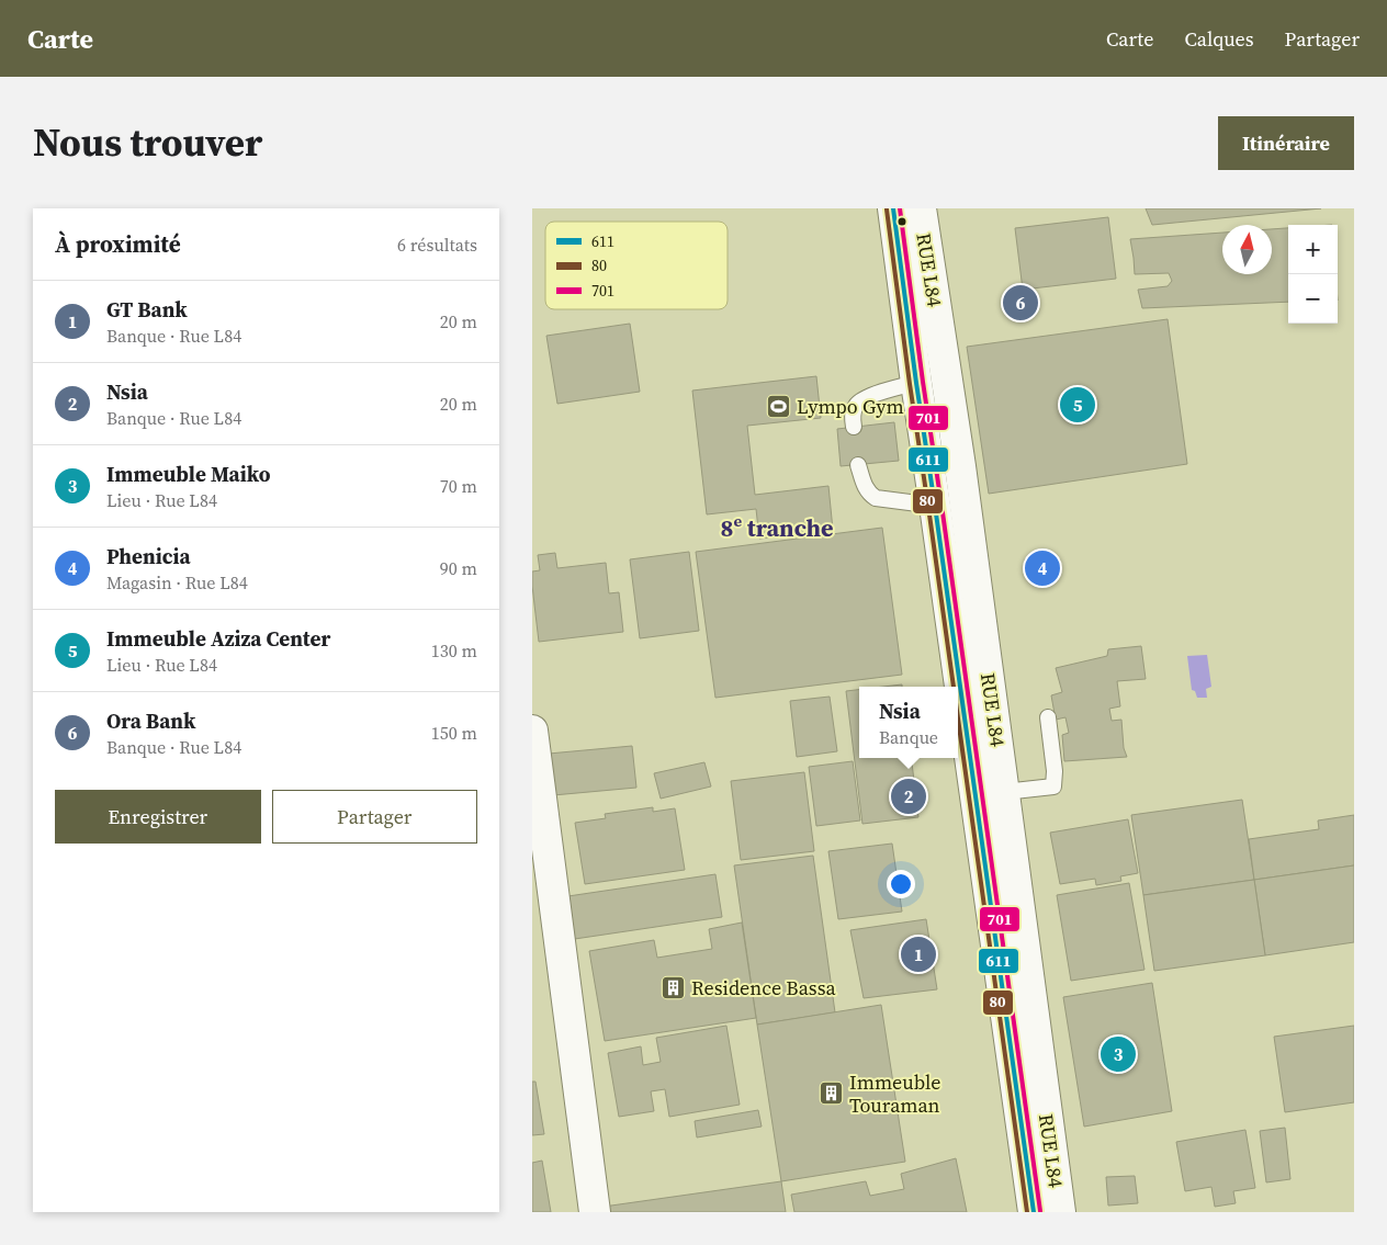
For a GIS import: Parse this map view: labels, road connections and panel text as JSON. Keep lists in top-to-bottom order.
{
  "streets": {
    "street": ["RUE L84"]
  },
  "districts": ["8ᵉ tranche"],
  "places": {
    "sports": ["Lympo Gym"],
    "building": ["Residence Bassa", "Immeuble Touraman"]
  },
  "lines": ["transit line 611", "transit line 701", "transit line 80"],
  "legend": ["611", "80", "701"],
  "north": "top",
  "page": {
    "header": "Carte",
    "nav": ["Carte", "Calques", "Partager"],
    "title": "Nous trouver",
    "buttons": [
      "Itinéraire",
      ["Enregistrer", "Partager"]
    ],
    "heading": ["À proximité", "6 résultats"],
    "map_buttons": ["+", "−"],
    "list": [
      {
        "mark": "1",
        "name": "GT Bank",
        "note": "Banque · Rue L84",
        "value": "20 m"
      },
      {
        "mark": "2",
        "name": "Nsia",
        "note": "Banque · Rue L84",
        "value": "20 m"
      },
      {
        "mark": "3",
        "name": "Immeuble Maiko",
        "note": "Lieu · Rue L84",
        "value": "70 m"
      },
      {
        "mark": "4",
        "name": "Phenicia",
        "note": "Magasin · Rue L84",
        "value": "90 m"
      },
      {
        "mark": "5",
        "name": "Immeuble Aziza Center",
        "note": "Lieu · Rue L84",
        "value": "130 m"
      },
      {
        "mark": "6",
        "name": "Ora Bank",
        "note": "Banque · Rue L84",
        "value": "150 m"
      }
    ],
    "pins": [
      "6",
      "5",
      "4",
      "2",
      "1",
      "3"
    ],
    "popup": ["Nsia", "Banque"]
  }
}
